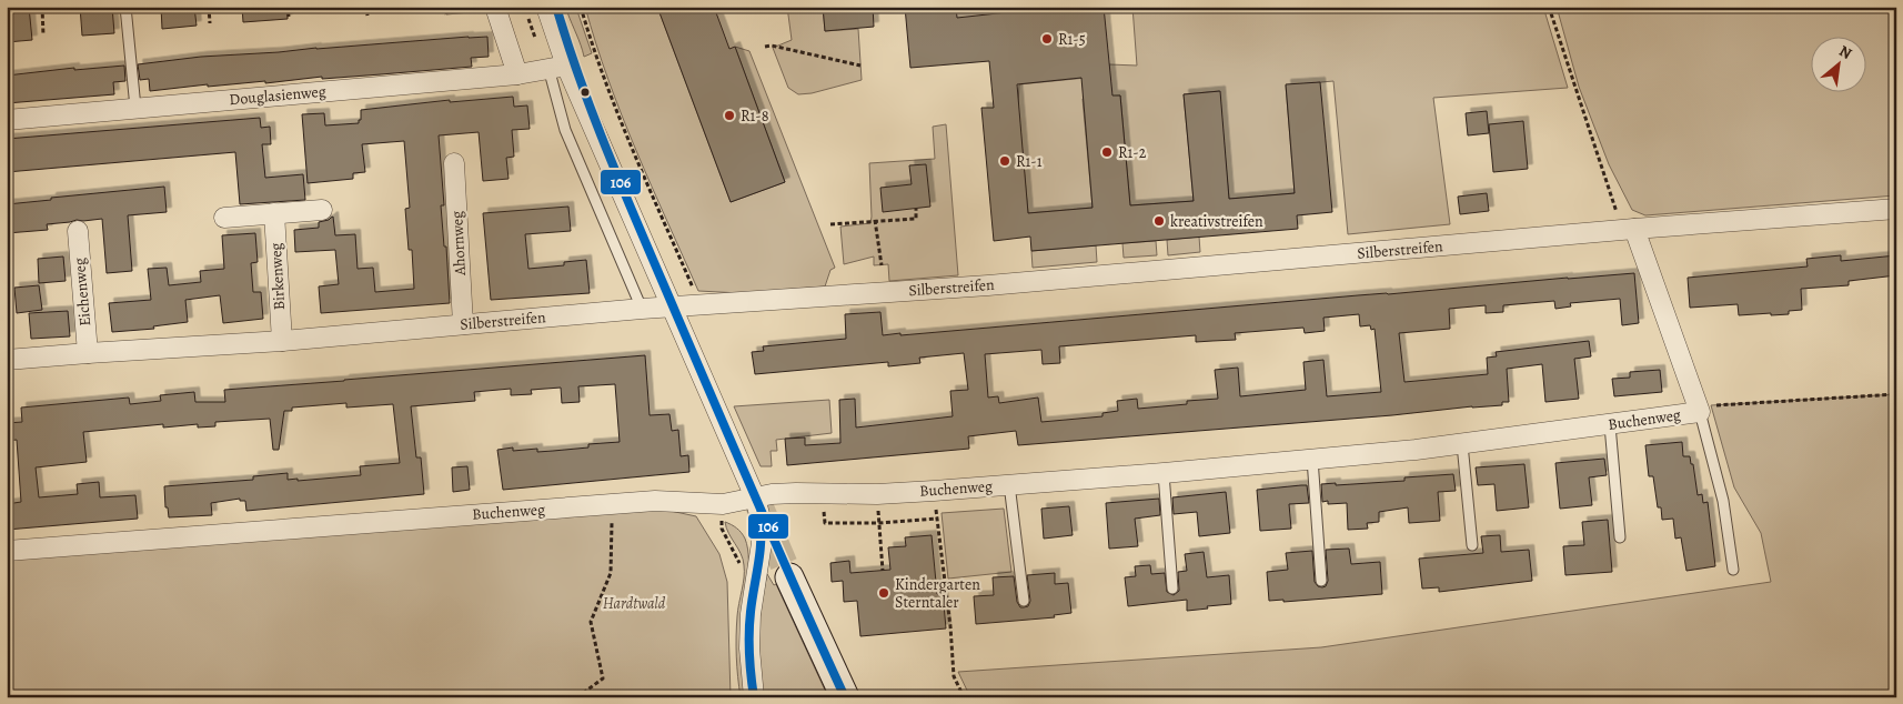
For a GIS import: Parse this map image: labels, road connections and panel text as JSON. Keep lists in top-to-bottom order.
{
  "streets": {
    "street": [
      "Douglasienweg",
      "Ahornweg",
      "Silberstreifen",
      "Birkenweg",
      "Eichenweg",
      "Buchenweg"
    ]
  },
  "crossings": [
    ["Ahornweg", "Silberstreifen"],
    ["Silberstreifen", "Birkenweg"],
    ["Silberstreifen", "Eichenweg"]
  ],
  "parks": ["Hardtwald"],
  "places": [
    "R1-5",
    "R1-8",
    "R1-2",
    "R1-1",
    "kreativstreifen",
    "Kindergarten Sterntaler"
  ],
  "lines": ["transit line 106"],
  "north": "top right"
}
